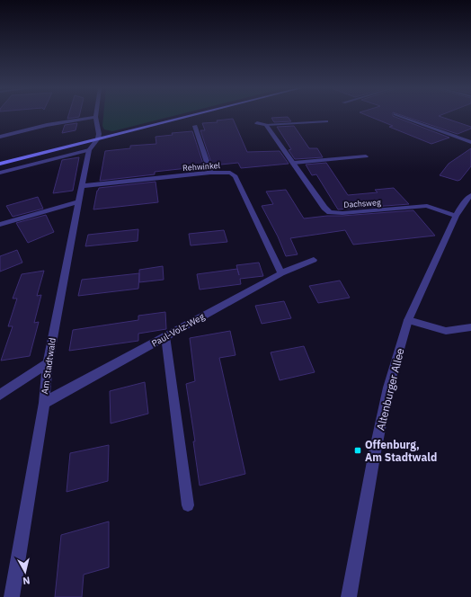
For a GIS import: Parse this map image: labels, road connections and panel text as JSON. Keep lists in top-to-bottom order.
{
  "streets": {
    "street": [
      "Rehwinkel",
      "Dachsweg",
      "Paul-Volz-Weg",
      "Am Stadtwald",
      "Altenburger Allee"
    ]
  },
  "crossings": [
    ["Rehwinkel", "Paul-Volz-Weg"],
    ["Rehwinkel", "Am Stadtwald"],
    ["Dachsweg", "Altenburger Allee"],
    ["Paul-Volz-Weg", "Am Stadtwald"]
  ],
  "places": {
    "transit": ["Offenburg, Am Stadtwald"]
  },
  "north": "bottom"
}
